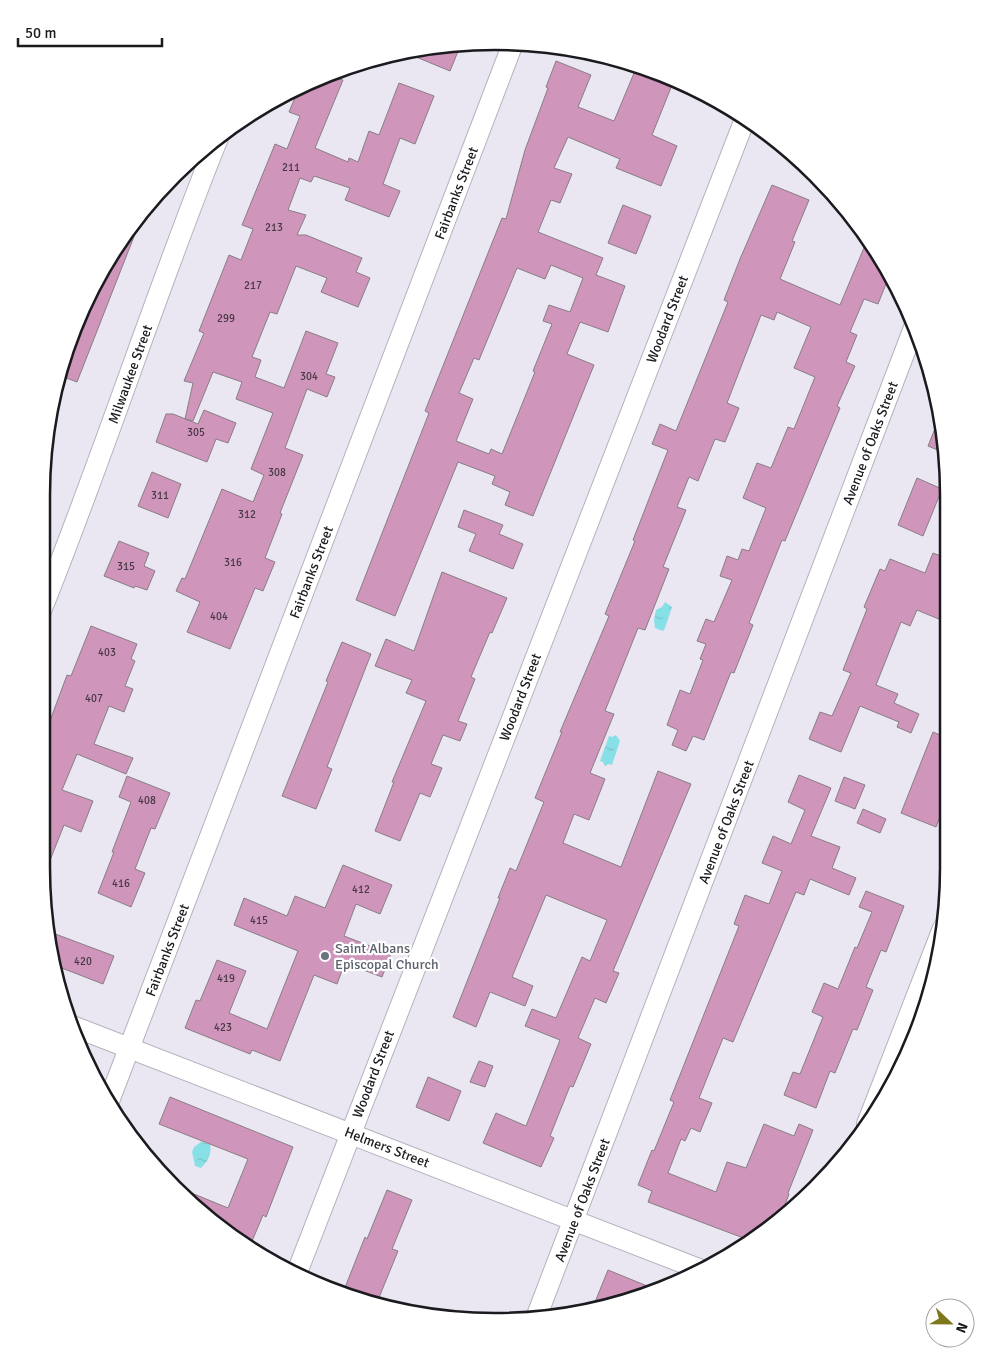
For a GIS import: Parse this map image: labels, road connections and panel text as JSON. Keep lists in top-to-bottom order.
{
  "streets": {
    "street": [
      "Fairbanks Street",
      "Woodard Street",
      "Milwaukee Street",
      "Avenue of Oaks Street",
      "Helmers Street"
    ]
  },
  "crossings": [
    ["Fairbanks Street", "Helmers Street"],
    ["Woodard Street", "Helmers Street"],
    ["Avenue of Oaks Street", "Helmers Street"]
  ],
  "places": ["Saint Albans Episcopal Church"],
  "house_numbers": [
    "211",
    "213",
    "217",
    "299",
    "304",
    "305",
    "308",
    "311",
    "312",
    "316",
    "315",
    "404",
    "403",
    "407",
    "408",
    "416",
    "412",
    "415",
    "420",
    "419",
    "423"
  ],
  "scale_bar": "50 m",
  "north": "right"
}
